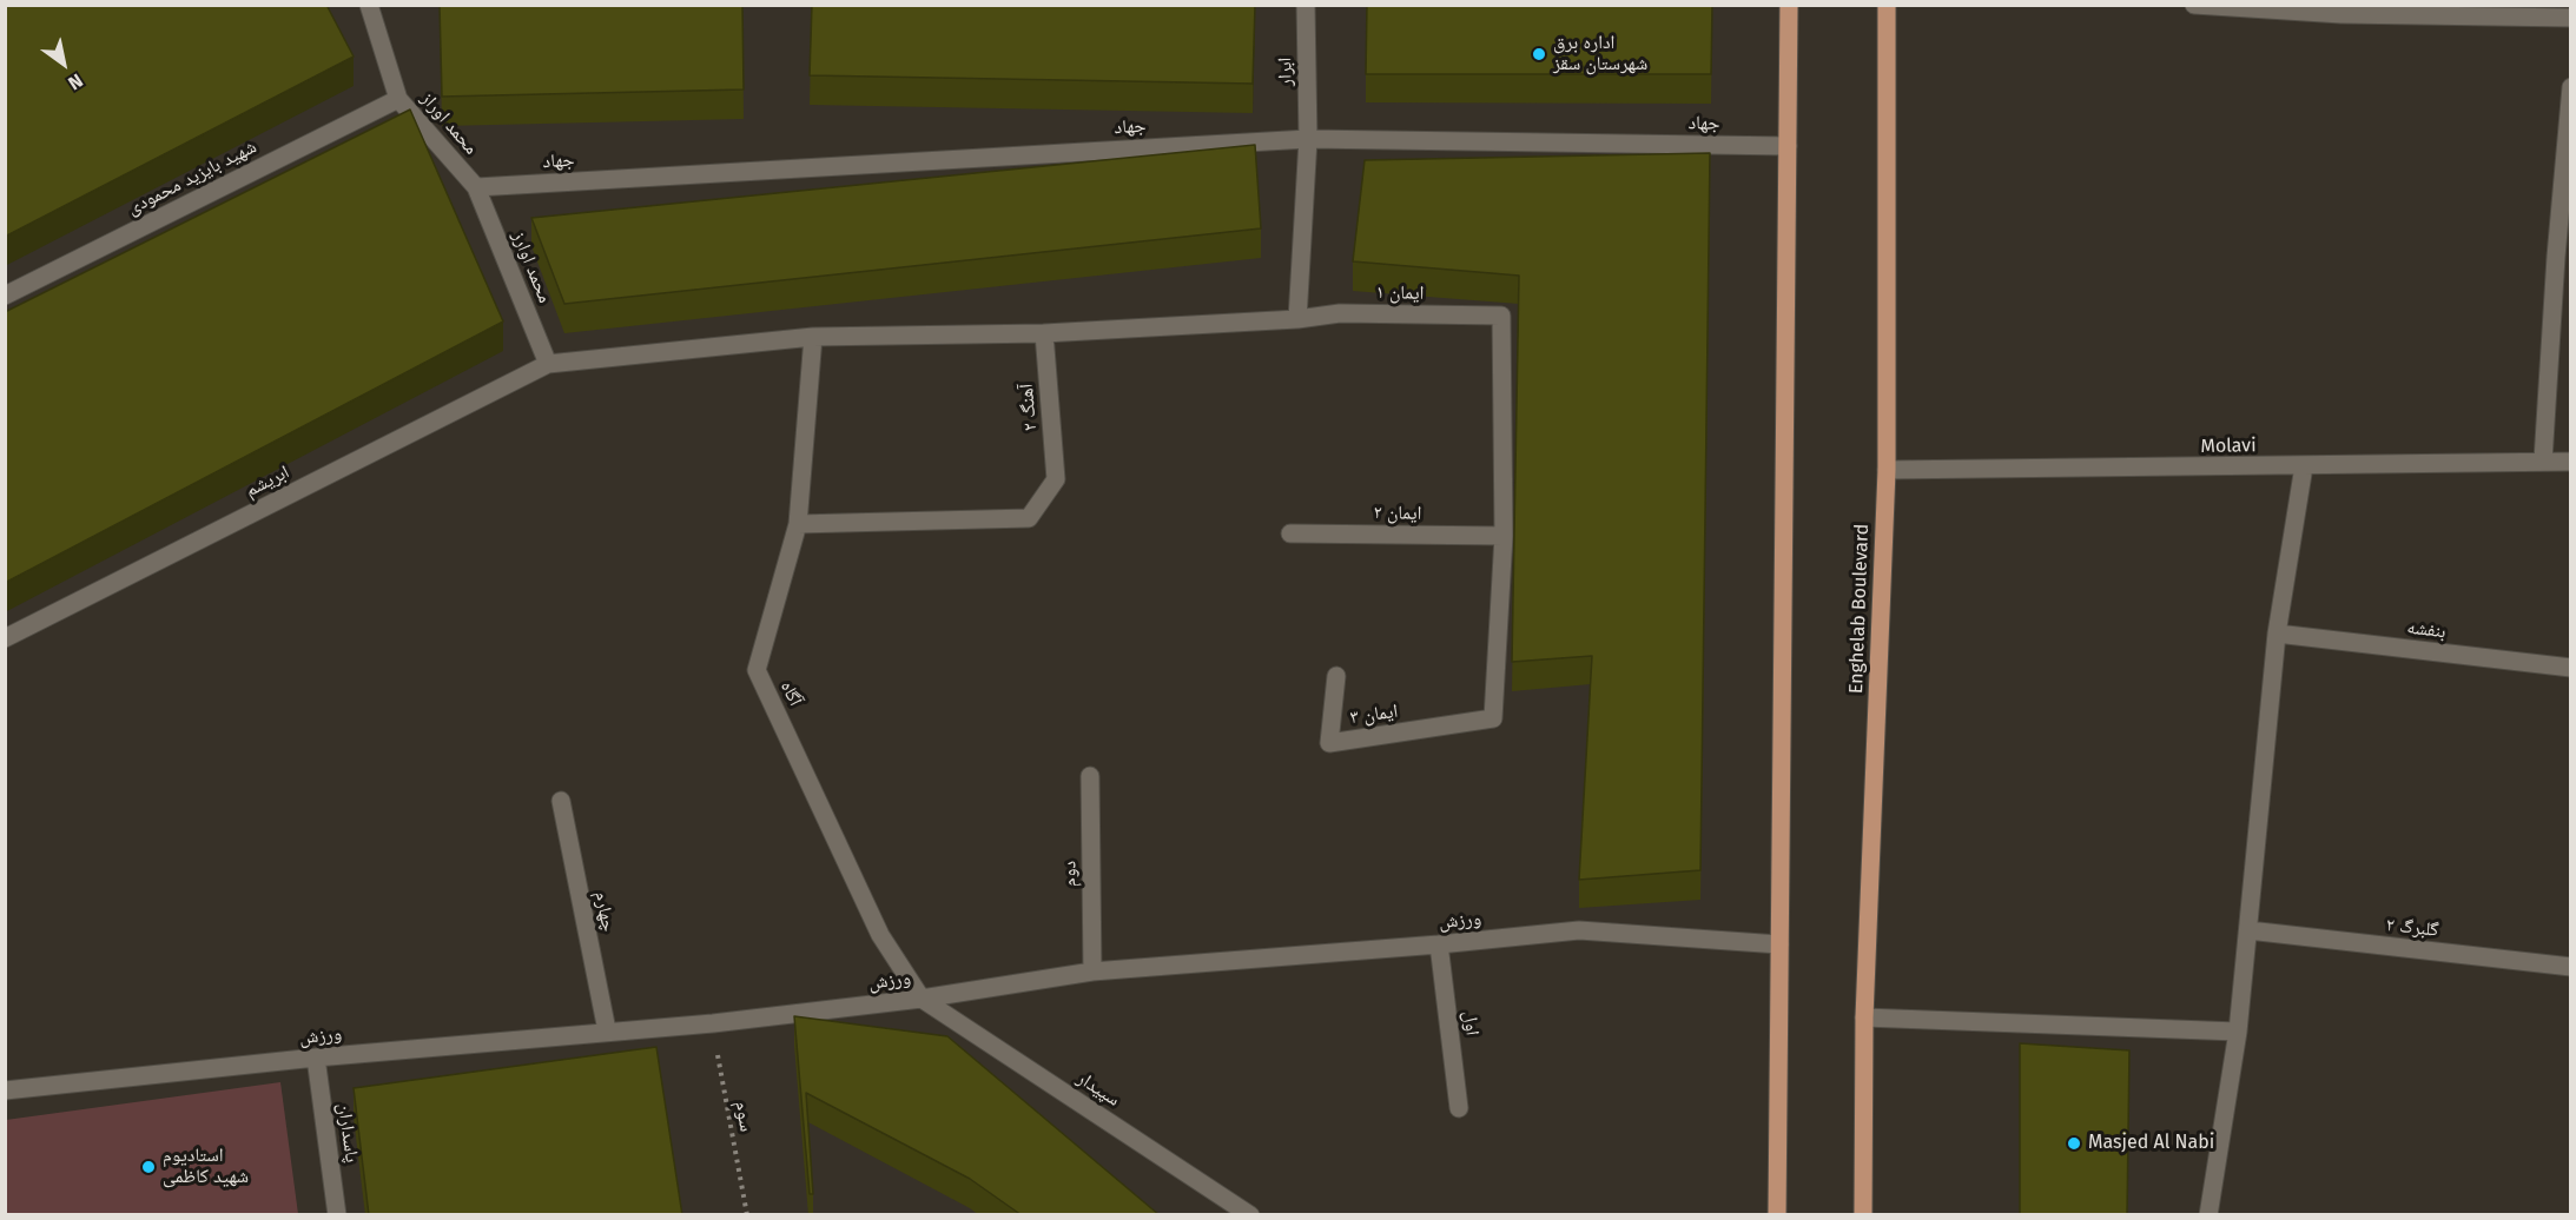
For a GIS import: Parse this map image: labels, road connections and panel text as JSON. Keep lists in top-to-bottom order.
{
  "streets": {
    "main road": ["Enghelab Boulevard"],
    "street": [
      "ابرار",
      "محمد اوراز",
      "جهاد",
      "شهید بایزید محمودی",
      "محمد اوارز",
      "ایمان ۱",
      "آهنگ ۲",
      "Molavi",
      "ابریشم",
      "ایمان ۲",
      "بنفشه",
      "آگاه",
      "ایمان ۳",
      "دوم",
      "چهارم",
      "ورزش",
      "گلبرگ ۲",
      "اول",
      "سپیدار",
      "پاسداران"
    ],
    "path": ["سوم"]
  },
  "crossings": [
    ["ابرار", "جهاد"],
    ["ابرار", "ایمان ۱"],
    ["محمد اوراز", "جهاد"],
    ["محمد اوراز", "شهید بایزید محمودی"],
    ["محمد اوراز", "محمد اوارز"],
    ["جهاد", "محمد اوارز"],
    ["محمد اوارز", "ایمان ۱"],
    ["محمد اوارز", "ابریشم"],
    ["ایمان ۱", "آهنگ ۲"],
    ["ایمان ۱", "ابریشم"],
    ["ایمان ۱", "ایمان ۲"],
    ["ایمان ۱", "آگاه"],
    ["ایمان ۱", "ایمان ۳"],
    ["آهنگ ۲", "آگاه"],
    ["Molavi", "Enghelab Boulevard"],
    ["ایمان ۲", "ایمان ۳"],
    ["آگاه", "ورزش"],
    ["آگاه", "سپیدار"],
    ["دوم", "ورزش"],
    ["چهارم", "ورزش"],
    ["ورزش", "اول"],
    ["ورزش", "سپیدار"],
    ["ورزش", "سوم"],
    ["ورزش", "پاسداران"]
  ],
  "places": ["اداره برق شهرستان سقز", "Masjed Al Nabi", "استادیوم شهید کاظمی"],
  "north": "bottom right"
}
